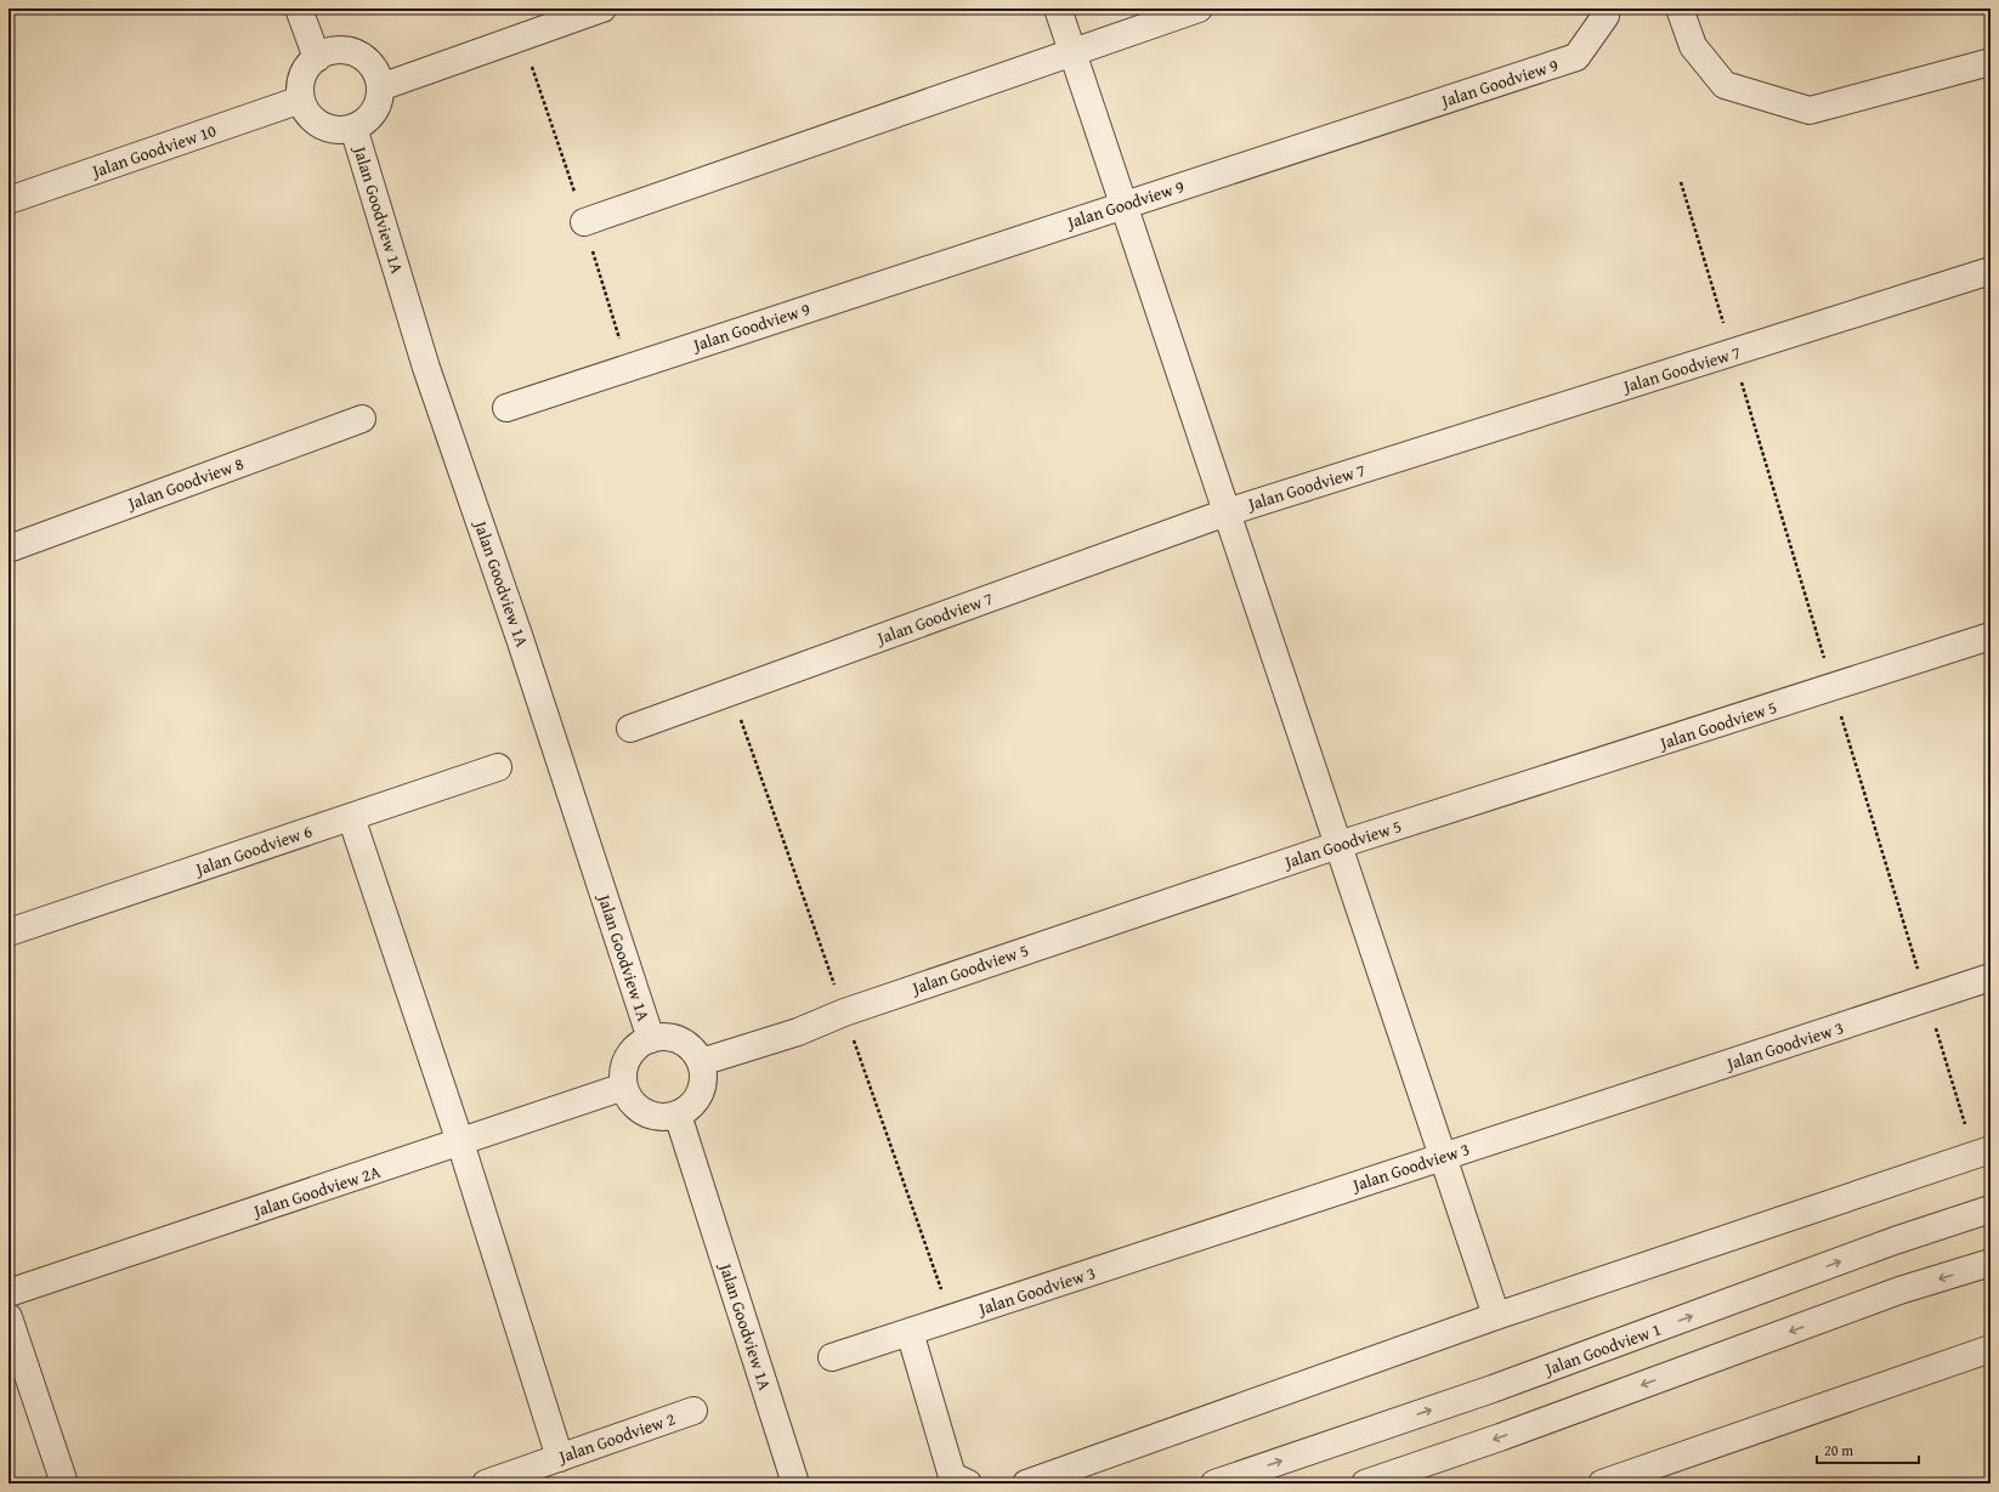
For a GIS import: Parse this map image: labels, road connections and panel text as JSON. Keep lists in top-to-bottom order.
{
  "streets": {
    "street": [
      "Jalan Goodview 9",
      "Jalan Goodview 10",
      "Jalan Goodview 1A",
      "Jalan Goodview 7",
      "Jalan Goodview 8",
      "Jalan Goodview 5",
      "Jalan Goodview 6",
      "Jalan Goodview 3",
      "Jalan Goodview 2A",
      "Jalan Goodview 1",
      "Jalan Goodview 2"
    ]
  },
  "crossings": [
    ["Jalan Goodview 10", "Jalan Goodview 1A"],
    ["Jalan Goodview 1A", "Jalan Goodview 5"],
    ["Jalan Goodview 1A", "Jalan Goodview 2A"],
    ["Jalan Goodview 5", "Jalan Goodview 2A"]
  ],
  "scale_bar": "20 m"
}
